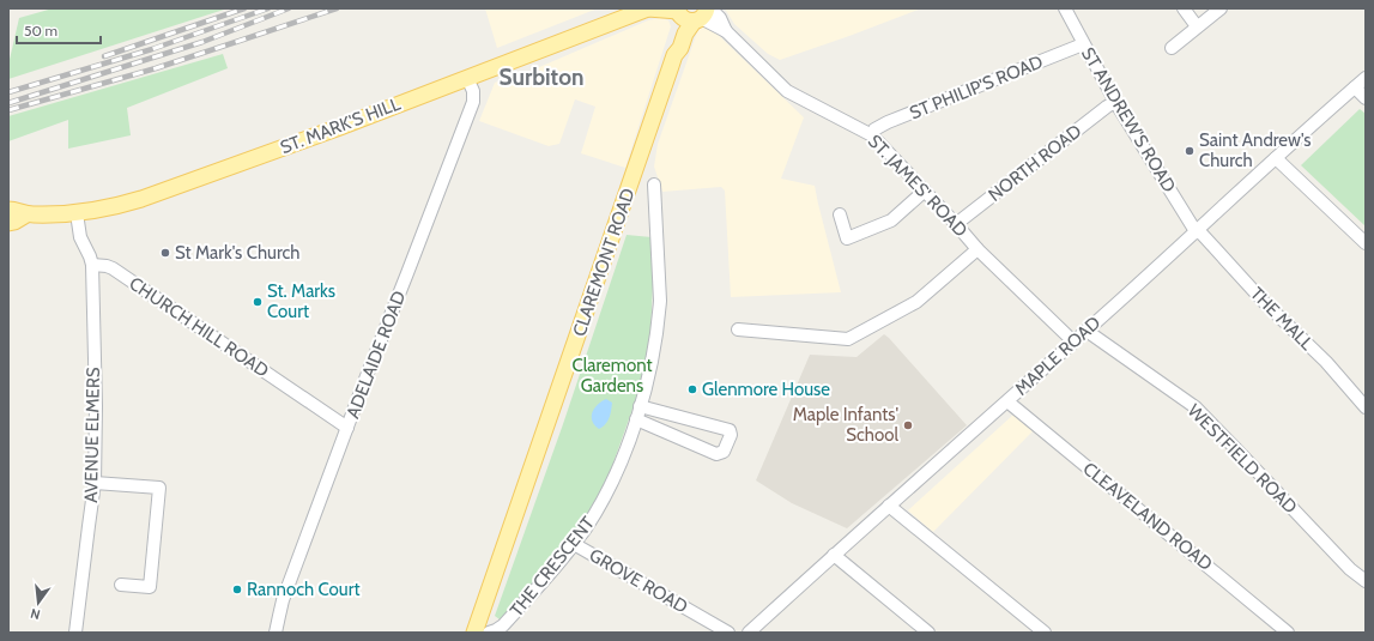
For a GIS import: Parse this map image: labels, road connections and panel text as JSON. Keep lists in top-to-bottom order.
{
  "streets": {
    "main road": ["ST. MARK'S HILL", "CLAREMONT ROAD"],
    "street": [
      "ST PHILIP'S ROAD",
      "ST ANDREW'S ROAD",
      "NORTH ROAD",
      "ST. JAMES' ROAD",
      "THE MALL",
      "CHURCH HILL ROAD",
      "ADELAIDE ROAD",
      "MAPLE ROAD",
      "AVENUE ELMERS",
      "WESTFIELD ROAD",
      "CLEAVELAND ROAD",
      "THE CRESCENT",
      "GROVE ROAD"
    ]
  },
  "crossings": [
    ["ST PHILIP'S ROAD", "ST ANDREW'S ROAD"],
    ["ST PHILIP'S ROAD", "ST. JAMES' ROAD"],
    ["ST ANDREW'S ROAD", "NORTH ROAD"],
    ["ST ANDREW'S ROAD", "THE MALL"],
    ["ST ANDREW'S ROAD", "MAPLE ROAD"],
    ["ST. MARK'S HILL", "ST. JAMES' ROAD"],
    ["ST. MARK'S HILL", "CLAREMONT ROAD"],
    ["ST. MARK'S HILL", "ADELAIDE ROAD"],
    ["NORTH ROAD", "ST. JAMES' ROAD"],
    ["ST. JAMES' ROAD", "CLAREMONT ROAD"],
    ["ST. JAMES' ROAD", "MAPLE ROAD"],
    ["CLAREMONT ROAD", "THE CRESCENT"],
    ["THE MALL", "MAPLE ROAD"],
    ["CHURCH HILL ROAD", "ADELAIDE ROAD"],
    ["CHURCH HILL ROAD", "AVENUE ELMERS"],
    ["MAPLE ROAD", "WESTFIELD ROAD"],
    ["MAPLE ROAD", "CLEAVELAND ROAD"],
    ["THE CRESCENT", "GROVE ROAD"]
  ],
  "districts": ["Surbiton"],
  "parks": ["Claremont Gardens"],
  "places": [
    "Saint Andrew's Church",
    "St Mark's Church",
    "St. Marks Court",
    "Glenmore House",
    "Maple Infants' School",
    "Rannoch Court"
  ],
  "scale_bar": "50 m",
  "north": "bottom"
}
